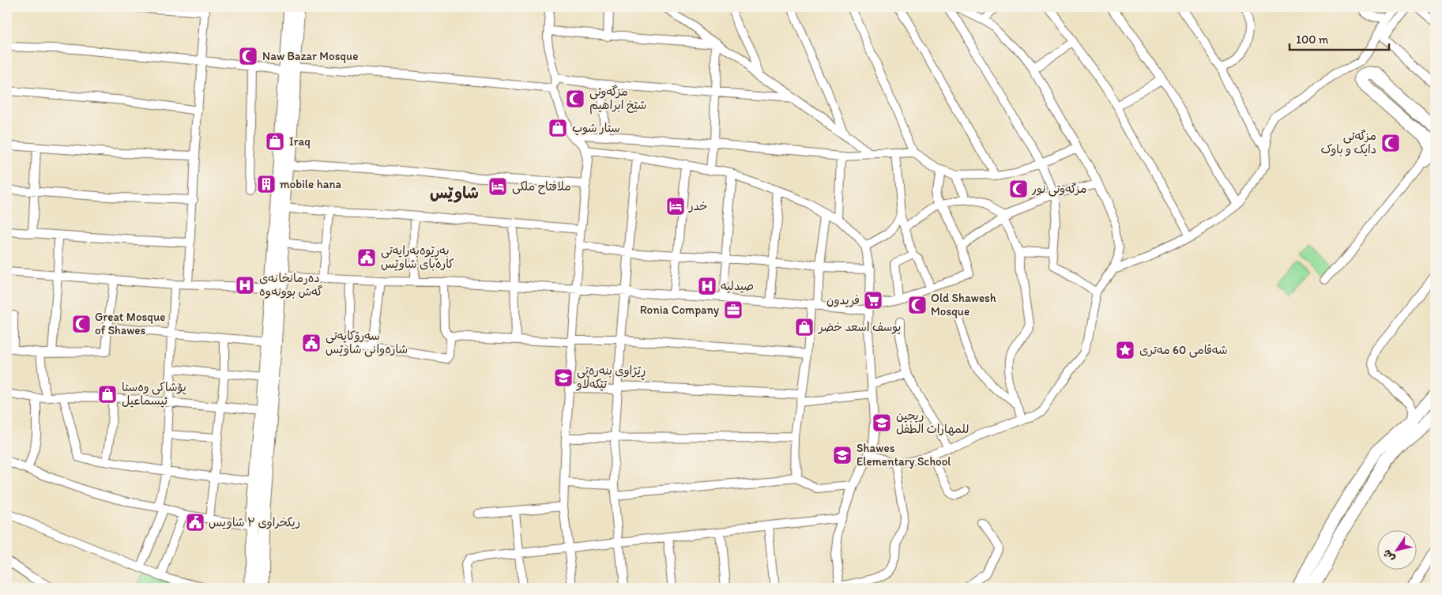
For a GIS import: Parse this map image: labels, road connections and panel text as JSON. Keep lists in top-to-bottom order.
{
  "districts": ["شاوێس"],
  "places": {
    "mosque": [
      "Naw Bazar Mosque",
      "مزگەوتی شێخ ابراهیم",
      "مزگەتی دایک و باوک",
      "مزگەوتی نور",
      "Old Shawesh Mosque",
      "Great Mosque of Shawes"
    ],
    "shop": [
      "ستار شوپ",
      "Iraq",
      "يوسف اسعد خضر",
      "پۆشاکی وەستا ئیسماعیل"
    ],
    "building": ["mobile hana"],
    "hotel": ["ملافتاح ملکی", "خدر"],
    "public building": ["بەڕێوەبەرایەتی کارەبای شاوێس", "سەرۆکایەتی شارەوانی شاوێس", "ريكخراوى ۲ شاويس"],
    "hospital": ["دەرمانخانەی گەش بوونەوە", "صیدلیە"],
    "supermarket": ["فريدون"],
    "office": ["Ronia Company"],
    "place": ["شەقامی 60 مەتری"],
    "school or university": ["ڕێژاوی بنەرەتی تێکەڵاو", "ريجين للمهارات الطفل", "Shawes Elementary School"]
  },
  "scale_bar": "100 m",
  "north": "bottom left"
}
